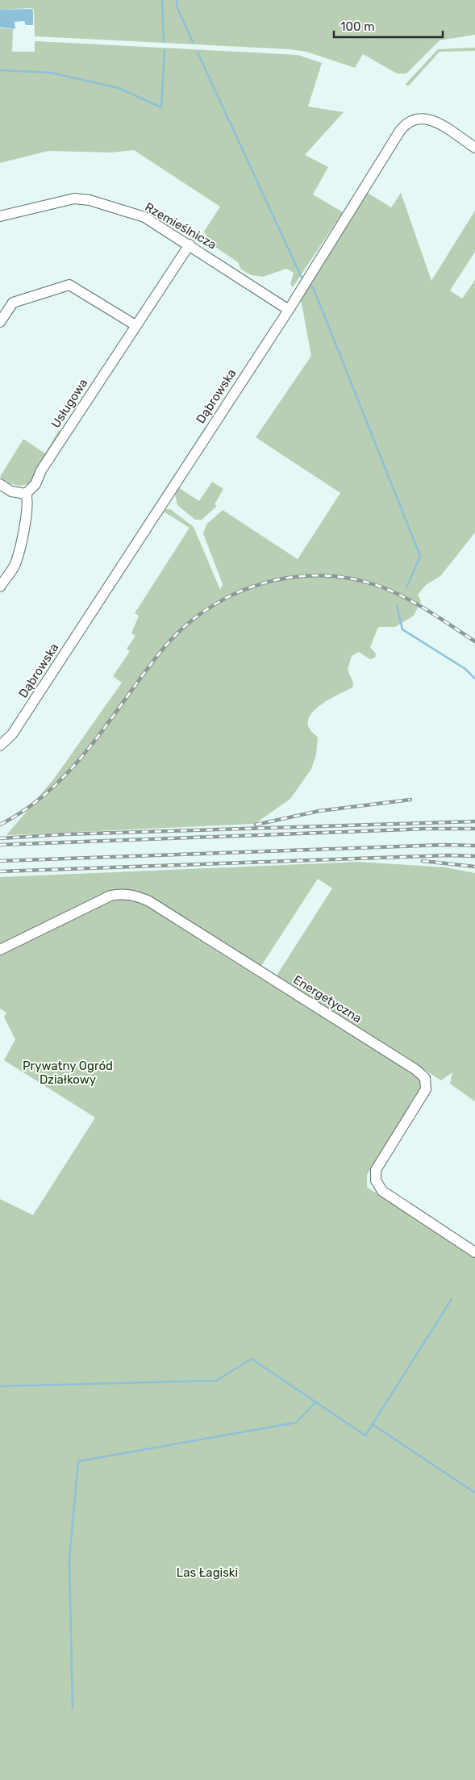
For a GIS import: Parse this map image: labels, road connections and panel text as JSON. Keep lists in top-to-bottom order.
{
  "streets": {
    "street": [
      "Rzemieślnicza",
      "Dąbrowska",
      "Usługowa",
      "Energetyczna"
    ]
  },
  "crossings": [
    ["Rzemieślnicza", "Dąbrowska"],
    ["Rzemieślnicza", "Usługowa"]
  ],
  "parks": ["Prywatny Ogród Działkowy", "Las Łagiski"],
  "scale_bar": "100 m"
}
